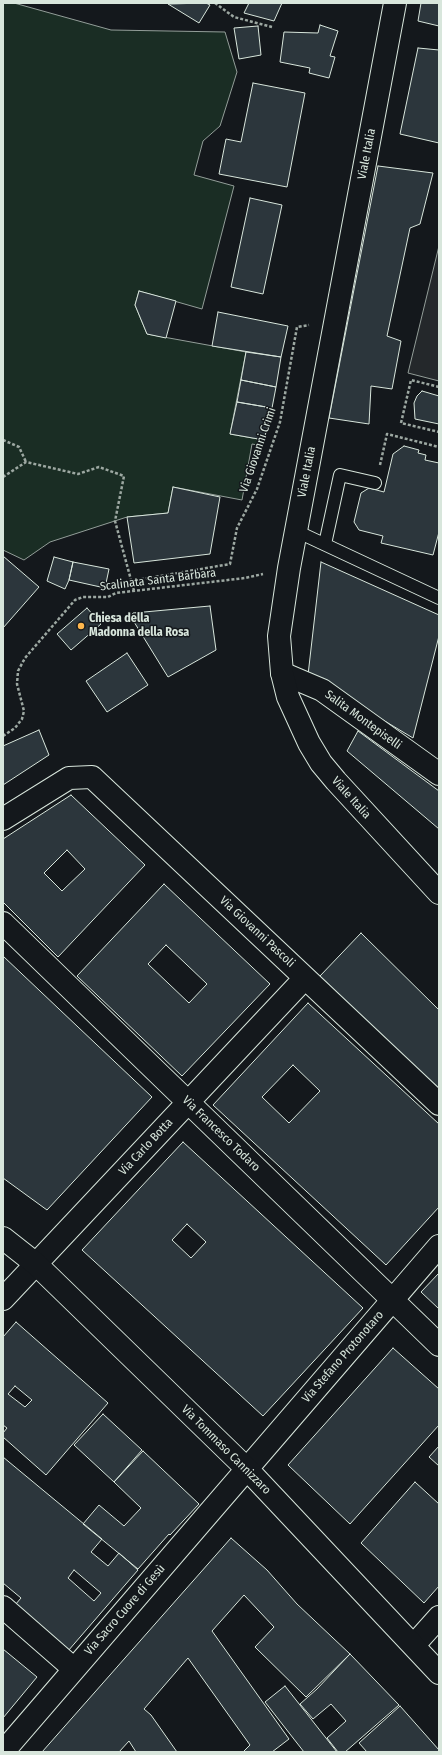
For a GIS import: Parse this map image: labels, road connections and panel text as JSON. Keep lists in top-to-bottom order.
{
  "streets": {
    "street": [
      "Viale Italia",
      "Salita Montepiselli",
      "Via Giovanni Pascoli",
      "Via Francesco Todaro",
      "Via Carlo Botta",
      "Via Stefano Protonotaro",
      "Via Tommaso Cannizzaro",
      "Via Sacro Cuore di Gesù"
    ],
    "path": ["Via Giovanni Crimi", "Scalinata Santa Barbara"]
  },
  "crossings": [
    ["Viale Italia", "Via Giovanni Crimi"],
    ["Viale Italia", "Scalinata Santa Barbara"],
    ["Viale Italia", "Salita Montepiselli"],
    ["Via Giovanni Pascoli", "Via Carlo Botta"],
    ["Via Francesco Todaro", "Via Carlo Botta"],
    ["Via Francesco Todaro", "Via Stefano Protonotaro"],
    ["Via Carlo Botta", "Via Tommaso Cannizzaro"],
    ["Via Stefano Protonotaro", "Via Tommaso Cannizzaro"],
    ["Via Stefano Protonotaro", "Via Sacro Cuore di Gesù"],
    ["Via Tommaso Cannizzaro", "Via Sacro Cuore di Gesù"]
  ],
  "places": ["Chiesa della Madonna della Rosa"]
}
